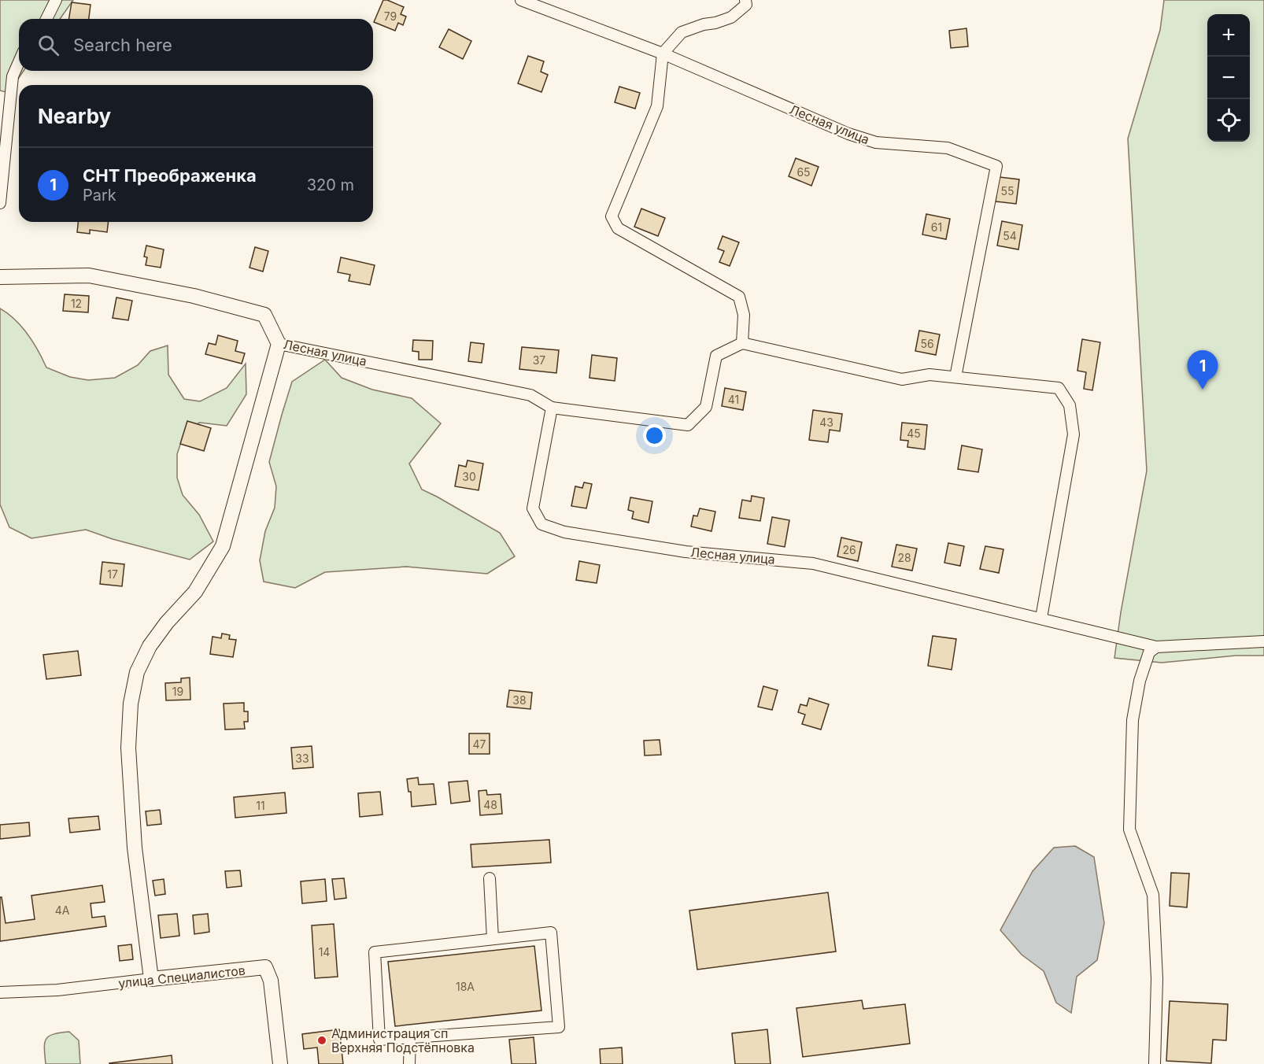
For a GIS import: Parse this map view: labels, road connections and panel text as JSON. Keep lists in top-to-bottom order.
{
  "streets": {
    "street": ["Лесная улица", "улица Специалистов"]
  },
  "places": ["Администрация сп Верхняя Подстёпновка"],
  "house_numbers": [
    "79",
    "65",
    "55",
    "61",
    "54",
    "12",
    "56",
    "37",
    "41",
    "43",
    "45",
    "30",
    "26",
    "28",
    "17",
    "19",
    "38",
    "47",
    "33",
    "48",
    "11",
    "4А",
    "14",
    "18А"
  ],
  "page": {
    "map_buttons": ["+", "−"],
    "search": "Search here",
    "heading": "Nearby",
    "list": [
      {
        "mark": "1",
        "name": "СНТ Преображенка",
        "note": "Park",
        "value": "320 m"
      }
    ],
    "pins": "1"
  }
}
